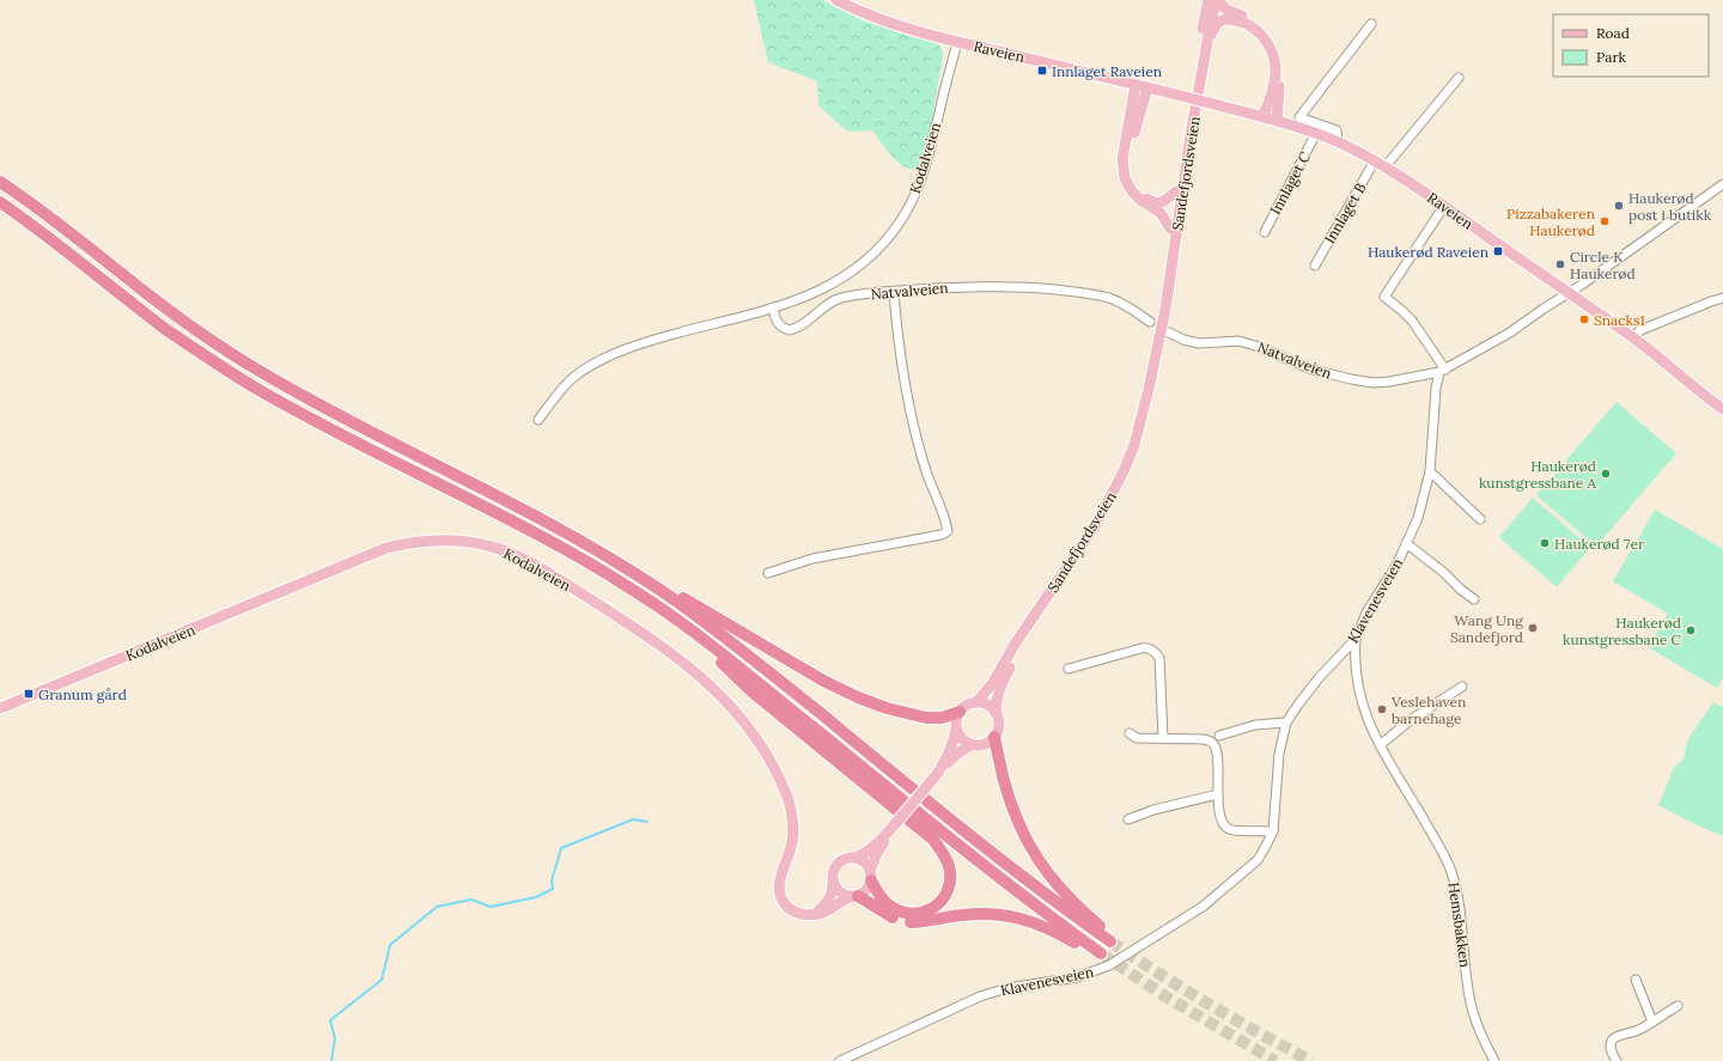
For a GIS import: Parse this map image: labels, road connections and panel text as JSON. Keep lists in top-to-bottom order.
{
  "streets": {
    "main road": ["Raveien", "Kodalveien", "Sandefjordsveien"],
    "street": [
      "Innlaget C",
      "Innlaget B",
      "Natvalveien",
      "Klavenesveien",
      "Hemsbakken"
    ]
  },
  "crossings": [
    ["Raveien", "Kodalveien"],
    ["Raveien", "Innlaget C"],
    ["Raveien", "Innlaget B"],
    ["Raveien", "Natvalveien"],
    ["Kodalveien", "Natvalveien"],
    ["Natvalveien", "Klavenesveien"],
    ["Klavenesveien", "Hemsbakken"]
  ],
  "places": {
    "transit": ["Innlaget Raveien", "Haukerød Raveien", "Granum gård"],
    "other": [
      "Haukerød post i butikk",
      "Pizzabakeren Haukerød",
      "Circle K Haukerød",
      "Snacks1",
      "Haukerød kunstgressbane A",
      "Haukerød 7er",
      "Wang Ung Sandefjord",
      "Haukerød kunstgressbane C",
      "Veslehaven barnehage"
    ]
  },
  "legend": ["Road", "Park"]
}
